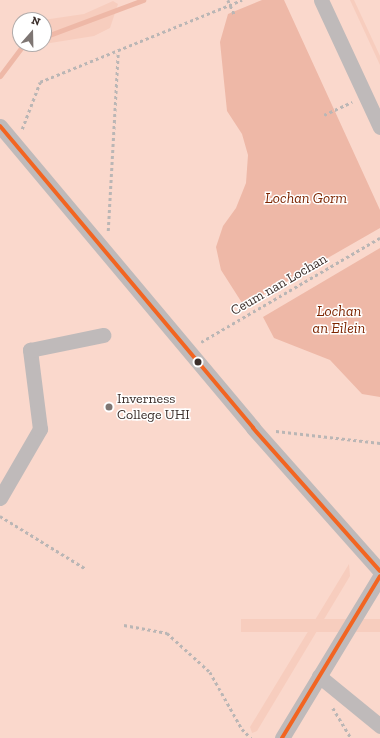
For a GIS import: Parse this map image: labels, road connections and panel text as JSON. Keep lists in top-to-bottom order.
{
  "streets": {
    "path": ["Ceum nan Lochan"]
  },
  "water": ["Lochan Gorm", "Lochan an Eilein"],
  "places": ["Inverness College UHI"],
  "north": "top"
}
